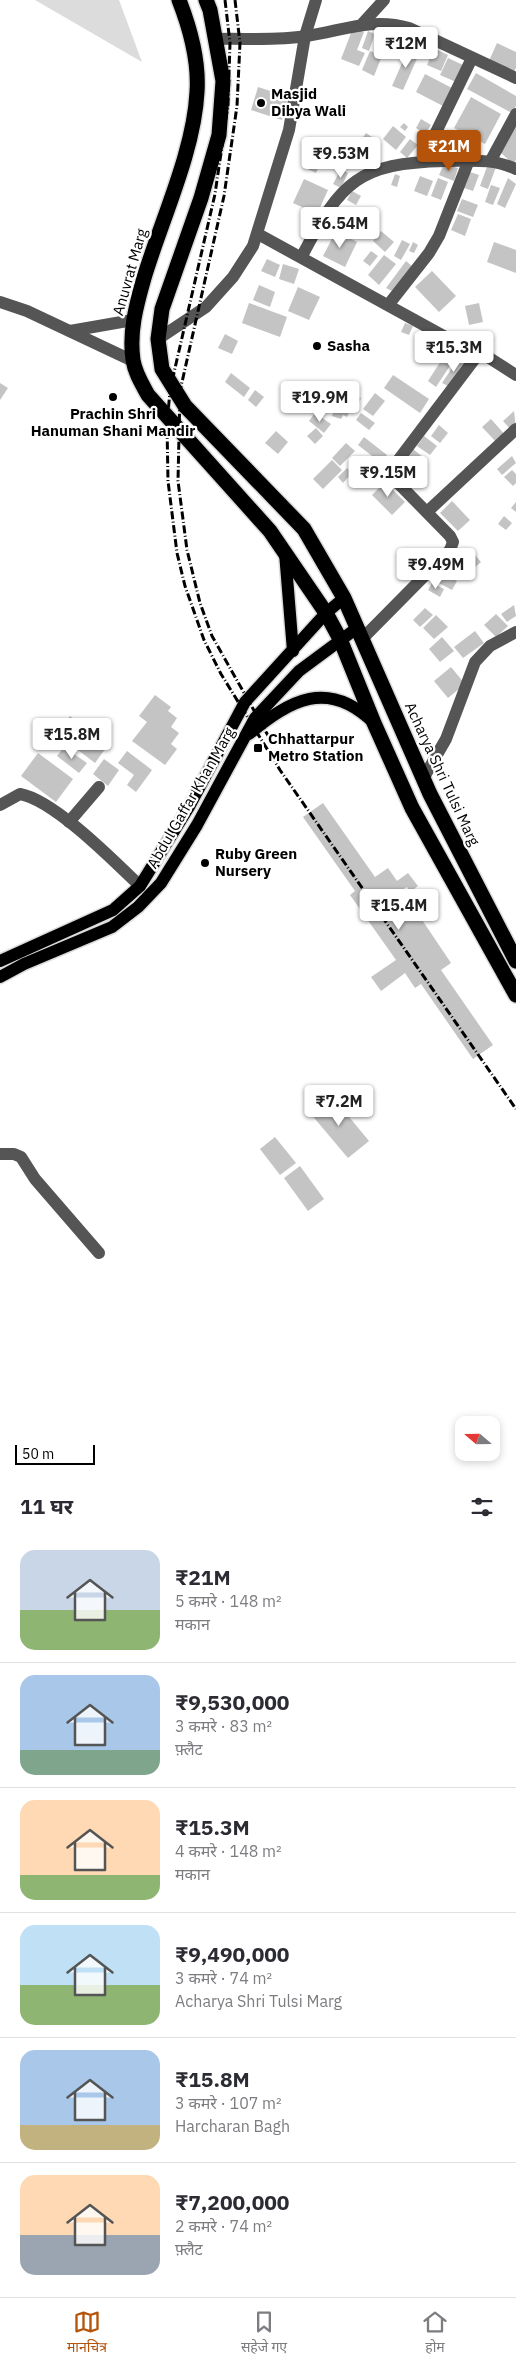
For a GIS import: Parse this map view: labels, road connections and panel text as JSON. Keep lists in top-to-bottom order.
{
  "streets": {
    "highway": ["Anuvrat Marg", "Acharya Shri Tulsi Marg"],
    "main road": ["Abdul Gaffar Khan Marg"]
  },
  "crossings": [
    ["Anuvrat Marg", "Abdul Gaffar Khan Marg"],
    ["Acharya Shri Tulsi Marg", "Abdul Gaffar Khan Marg"]
  ],
  "places": {
    "other": [
      "Masjid Dibya Wali",
      "Sasha",
      "Prachin Shri Hanuman Shani Mandir",
      "Ruby Green Nursery"
    ],
    "transit": ["Chhattarpur Metro Station"]
  },
  "scale_bar": "50 m",
  "north": "left",
  "page": {
    "price": [
      "₹12M",
      "₹21M",
      "₹9.53M",
      "₹6.54M",
      "₹15.3M",
      "₹19.9M",
      "₹9.15M",
      "₹9.49M",
      "₹15.8M",
      "₹15.4M",
      "₹7.2M"
    ],
    "scale": "50 m",
    "heading": "11 घर",
    "list": [
      {
        "name": "₹21M",
        "note": "5 कमरे · 148 m² · मकान"
      },
      {
        "name": "₹9,530,000",
        "note": "3 कमरे · 83 m² · फ़्लैट"
      },
      {
        "name": "₹15.3M",
        "note": "4 कमरे · 148 m² · मकान"
      },
      {
        "name": "₹9,490,000",
        "note": "3 कमरे · 74 m² · Acharya Shri Tulsi Marg"
      },
      {
        "name": "₹15.8M",
        "note": "3 कमरे · 107 m² · Harcharan Bagh"
      },
      {
        "name": "₹7,200,000",
        "note": "2 कमरे · 74 m² · फ़्लैट"
      }
    ],
    "tabs": ["मानचित्र", "सहेजे गए", "होम"]
  }
}
